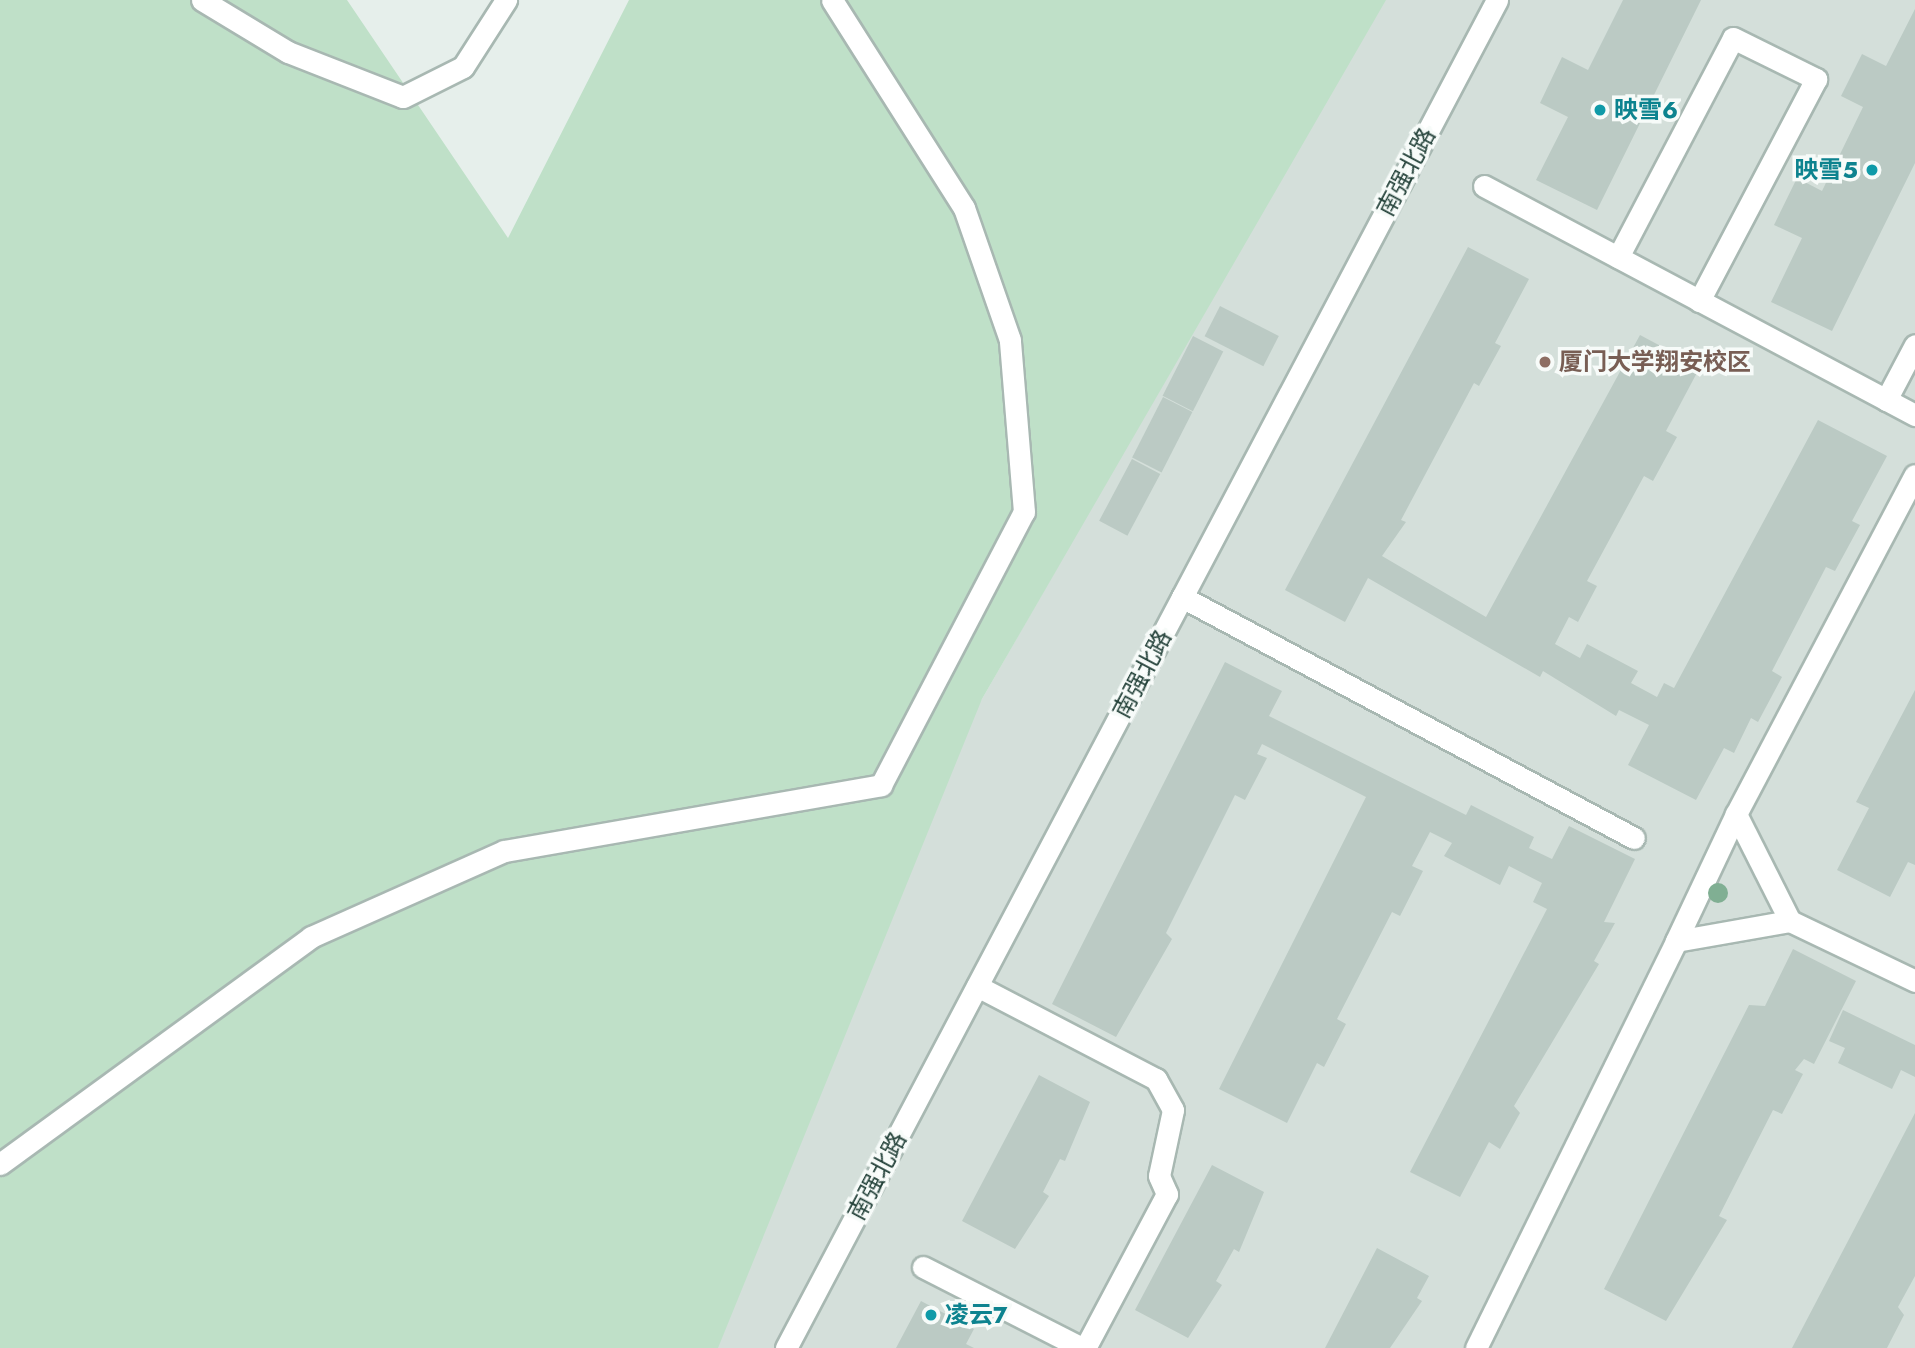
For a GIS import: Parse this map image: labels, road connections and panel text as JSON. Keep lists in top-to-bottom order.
{
  "streets": {
    "street": ["南强北路"]
  },
  "places": [
    "映雪6",
    "映雪5",
    "厦门大学翔安校区",
    "凌云7"
  ]
}
